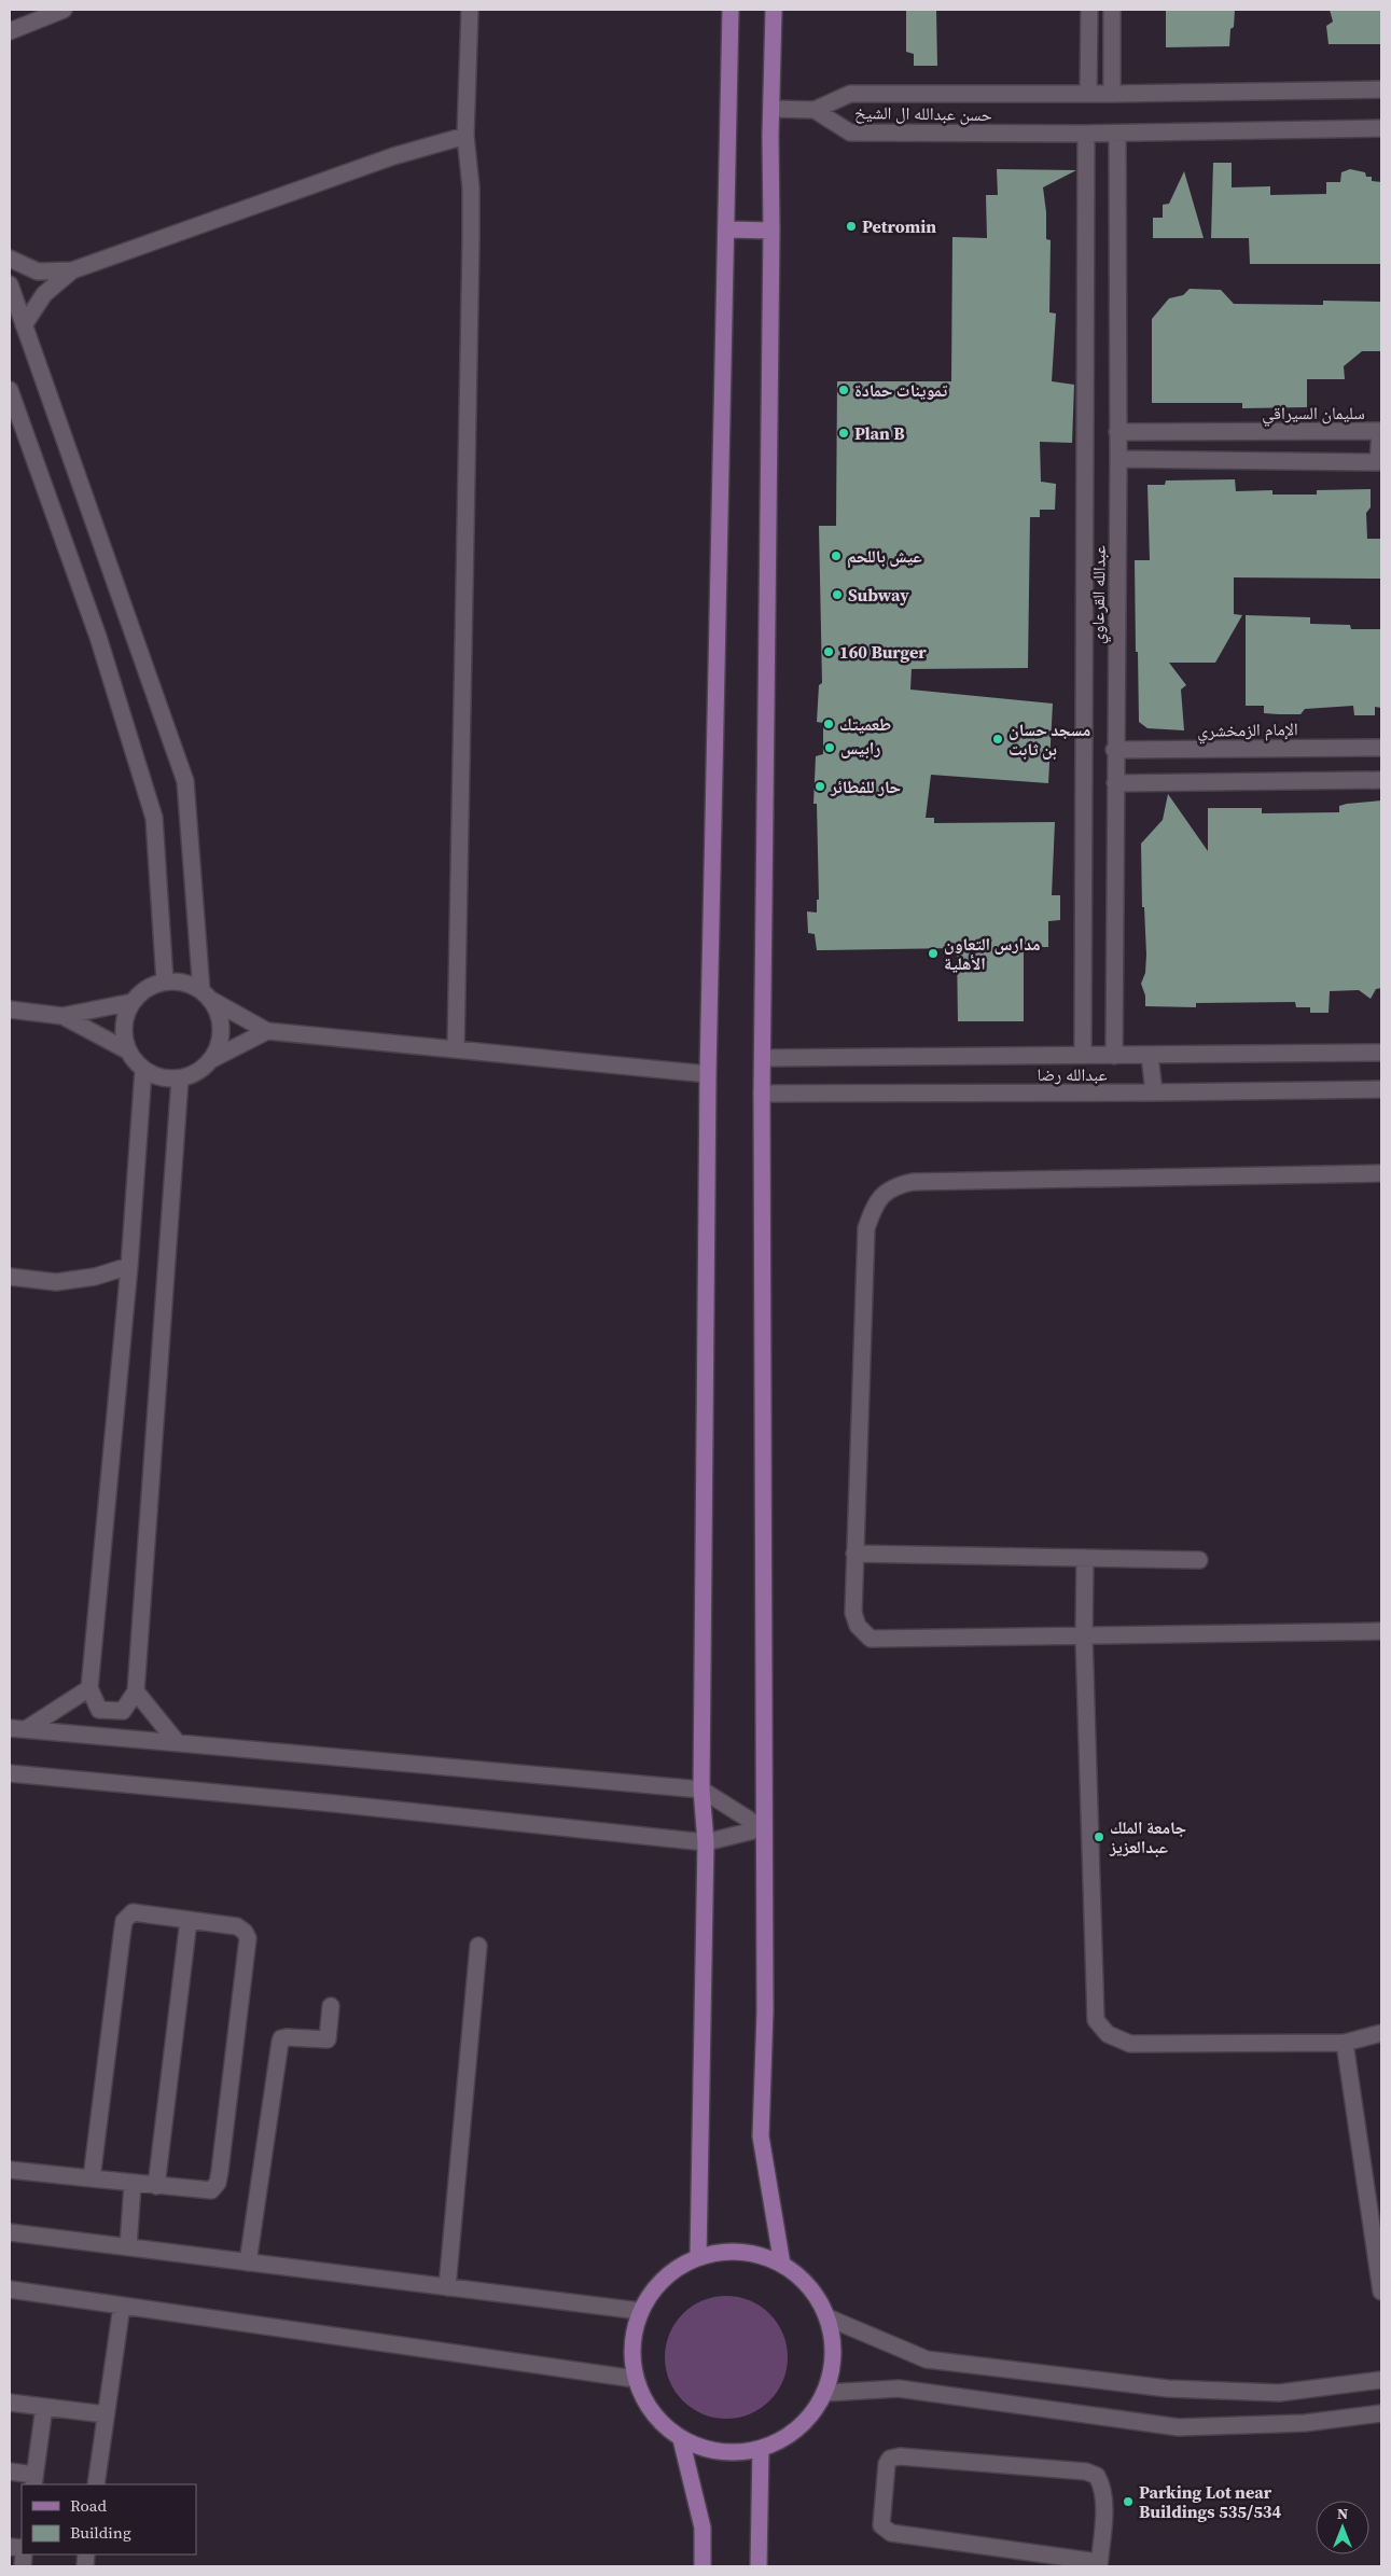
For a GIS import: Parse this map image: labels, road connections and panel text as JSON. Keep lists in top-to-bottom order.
{
  "streets": {
    "street": [
      "حسن عبدالله ال الشيخ",
      "سليمان السيراقي",
      "عبدالله القرعاوي",
      "الإمام الزمخشري",
      "عبدالله رضا"
    ]
  },
  "crossings": [
    ["حسن عبدالله ال الشيخ", "عبدالله القرعاوي"],
    ["سليمان السيراقي", "عبدالله القرعاوي"],
    ["عبدالله القرعاوي", "الإمام الزمخشري"],
    ["عبدالله القرعاوي", "عبدالله رضا"]
  ],
  "places": [
    "Petromin",
    "تموينات حمادة",
    "Plan B",
    "عيش باللحم",
    "Subway",
    "160 Burger",
    "طعميتك",
    "مسجد حسان بن ثابت",
    "رابيس",
    "حار للفطائر",
    "مدارس التعاون الأهلية",
    "جامعة الملك عبدالعزيز",
    "Parking Lot near Buildings 535/534"
  ],
  "legend": ["Road", "Building"],
  "north": "top"
}
